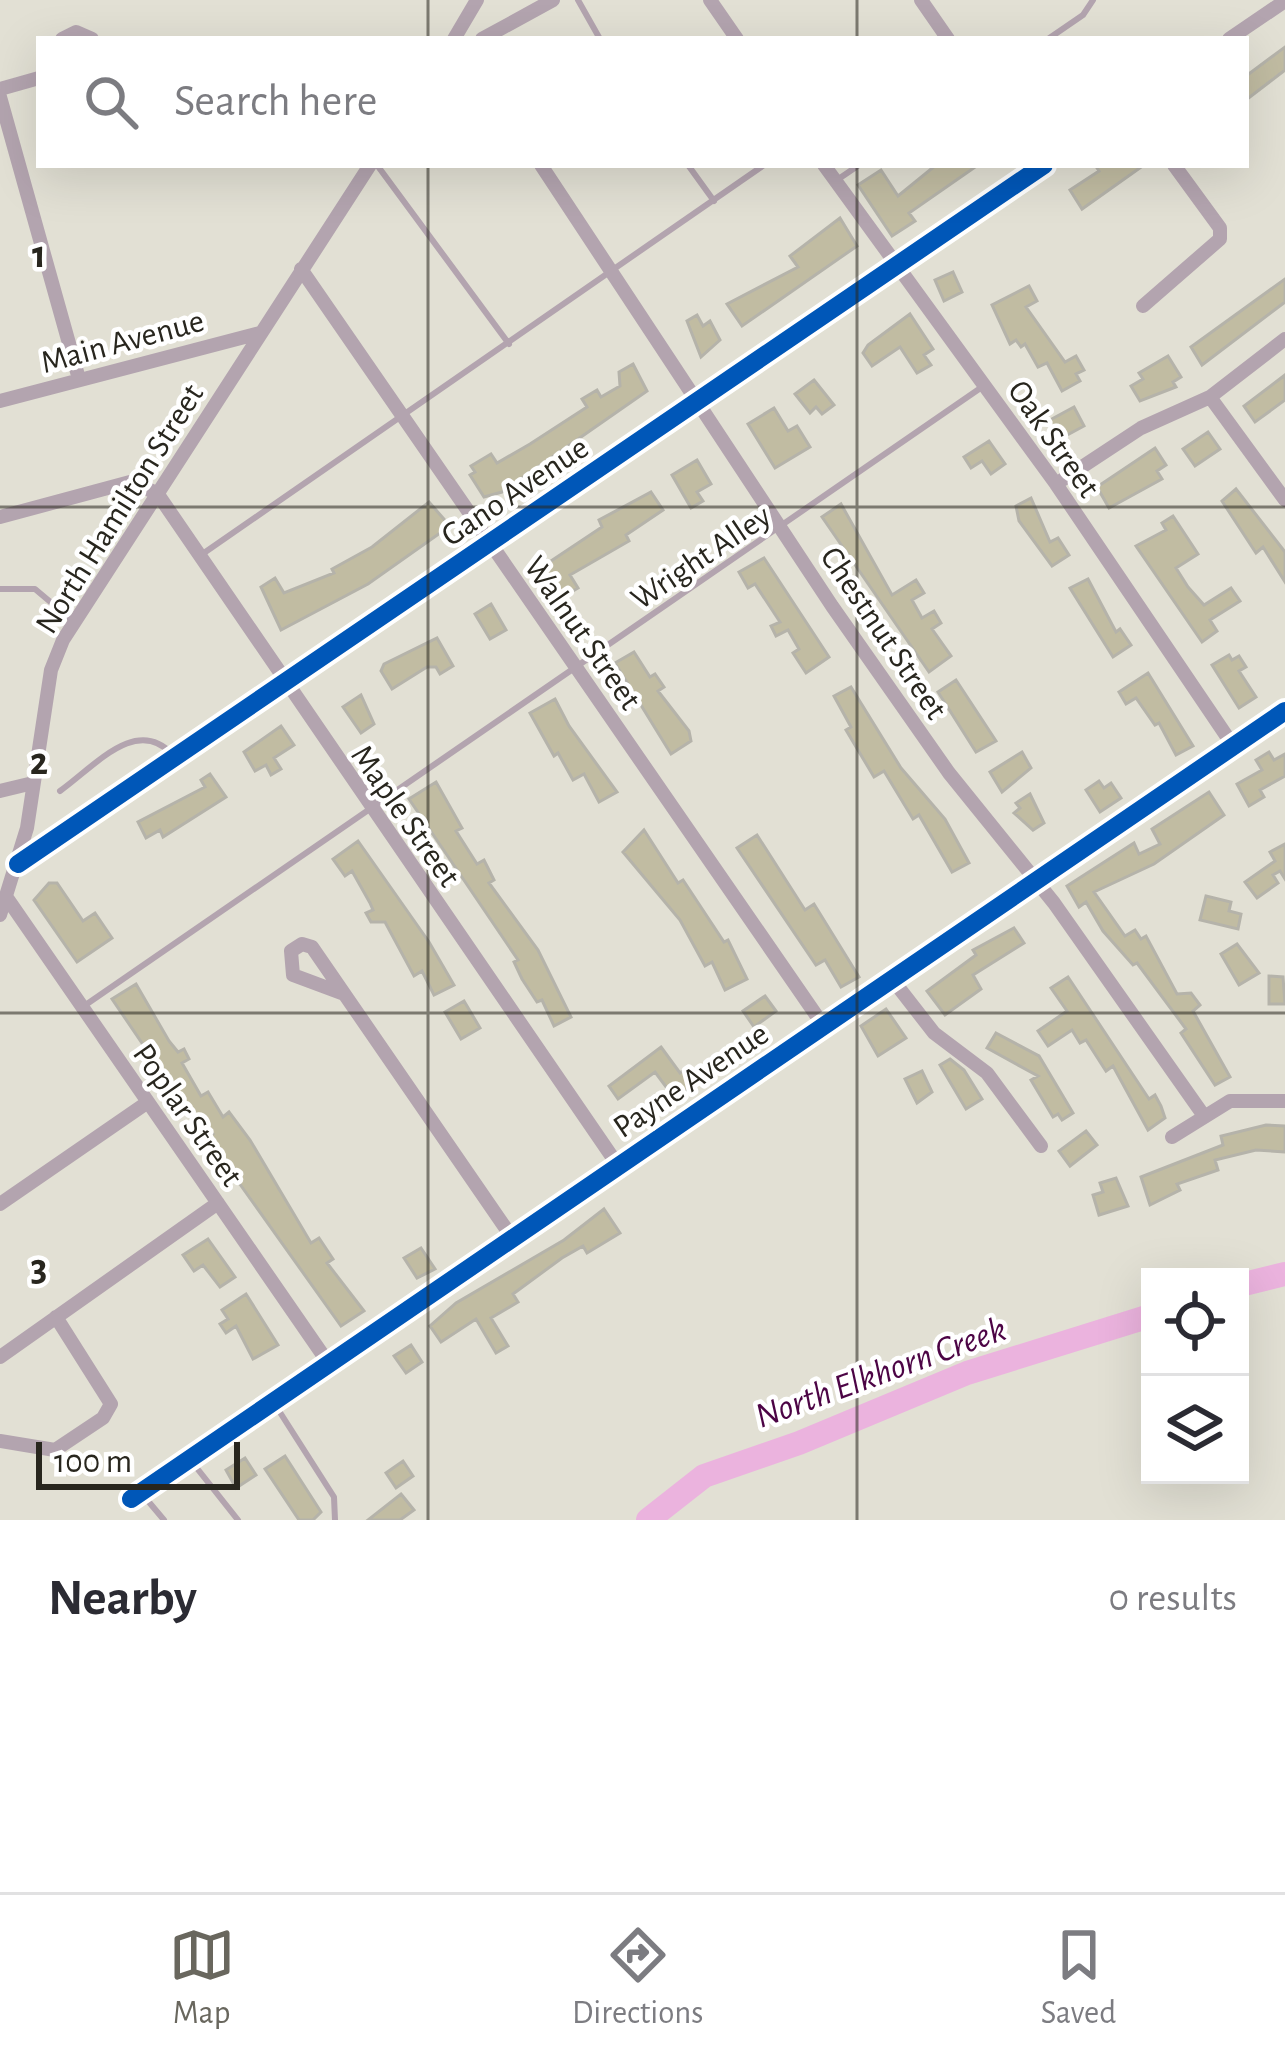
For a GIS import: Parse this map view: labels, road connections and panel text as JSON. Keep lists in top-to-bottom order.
{
  "streets": {
    "street": [
      "Main Avenue",
      "Oak Street",
      "Gano Avenue",
      "North Hamilton Street",
      "Walnut Street",
      "Chestnut Street",
      "Maple Street",
      "Payne Avenue",
      "Poplar Street"
    ],
    "lane": ["Wright Alley"]
  },
  "crossings": [
    ["Main Avenue", "North Hamilton Street"],
    ["Oak Street", "Gano Avenue"],
    ["Oak Street", "Wright Alley"],
    ["Oak Street", "Payne Avenue"],
    ["Gano Avenue", "North Hamilton Street"],
    ["Gano Avenue", "Walnut Street"],
    ["Gano Avenue", "Chestnut Street"],
    ["Gano Avenue", "Maple Street"],
    ["North Hamilton Street", "Walnut Street"],
    ["North Hamilton Street", "Maple Street"],
    ["North Hamilton Street", "Poplar Street"],
    ["Wright Alley", "Walnut Street"],
    ["Wright Alley", "Chestnut Street"],
    ["Wright Alley", "Maple Street"],
    ["Wright Alley", "Poplar Street"],
    ["Walnut Street", "Payne Avenue"],
    ["Chestnut Street", "Payne Avenue"],
    ["Maple Street", "Payne Avenue"],
    ["Payne Avenue", "Poplar Street"]
  ],
  "water": ["North Elkhorn Creek"],
  "scale_bar": "100 m",
  "page": {
    "search": "Search here",
    "scale": "100 m",
    "heading": ["Nearby", "0 results"],
    "nav": ["Map", "Directions", "Saved"]
  },
  "grid": {
    "rows": ["1", "2", "3"]
  }
}
